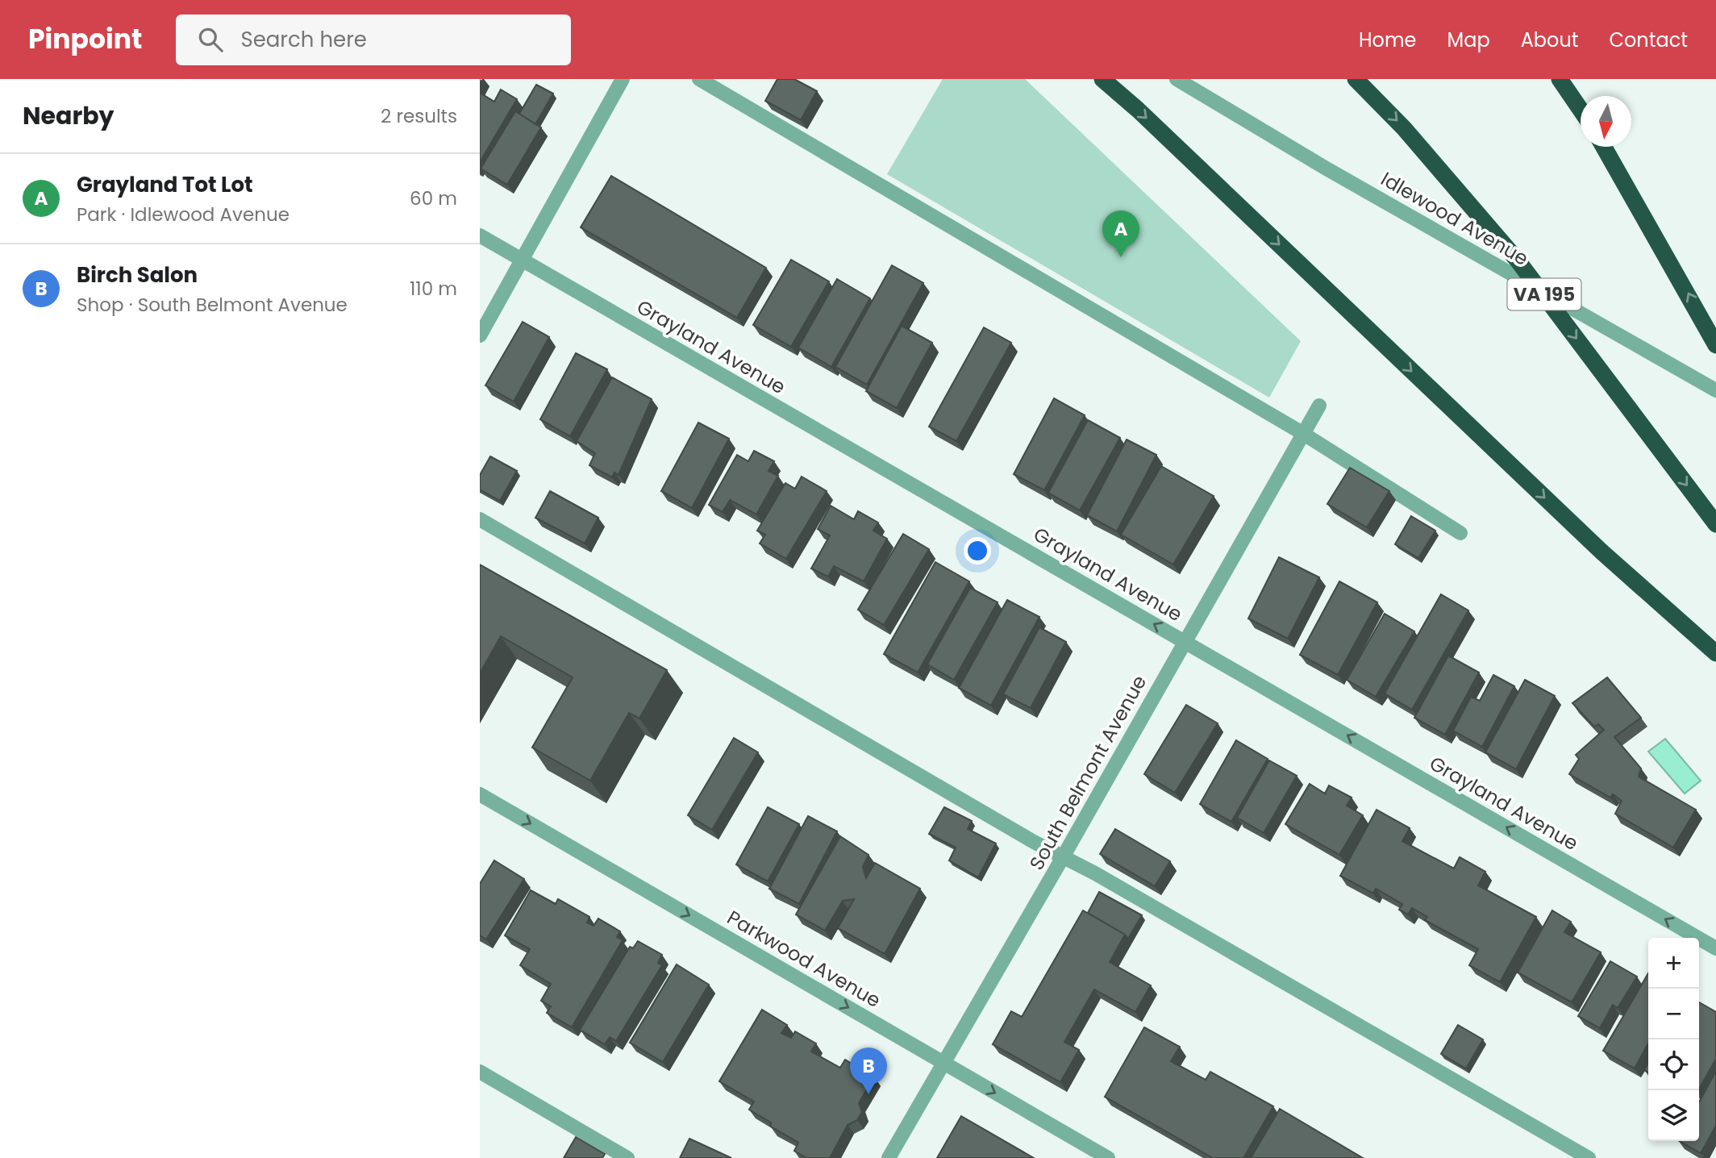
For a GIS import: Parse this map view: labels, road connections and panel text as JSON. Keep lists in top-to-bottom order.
{
  "streets": {
    "highway": ["VA 195"],
    "street": [
      "Idlewood Avenue",
      "Grayland Avenue",
      "South Belmont Avenue",
      "Parkwood Avenue"
    ]
  },
  "crossings": [
    ["Grayland Avenue", "South Belmont Avenue"],
    ["South Belmont Avenue", "Parkwood Avenue"]
  ],
  "one_way": ["Grayland Avenue", "Parkwood Avenue"],
  "north": "bottom",
  "page": {
    "header": "Pinpoint",
    "search": "Search here",
    "nav": [
      "Home",
      "Map",
      "About",
      "Contact"
    ],
    "heading": ["Nearby", "2 results"],
    "list": [
      {
        "mark": "A",
        "name": "Grayland Tot Lot",
        "note": "Park · Idlewood Avenue",
        "value": "60 m"
      },
      {
        "mark": "B",
        "name": "Birch Salon",
        "note": "Shop · South Belmont Avenue",
        "value": "110 m"
      }
    ],
    "pins": ["A", "B"],
    "map_buttons": ["+", "−"]
  }
}
